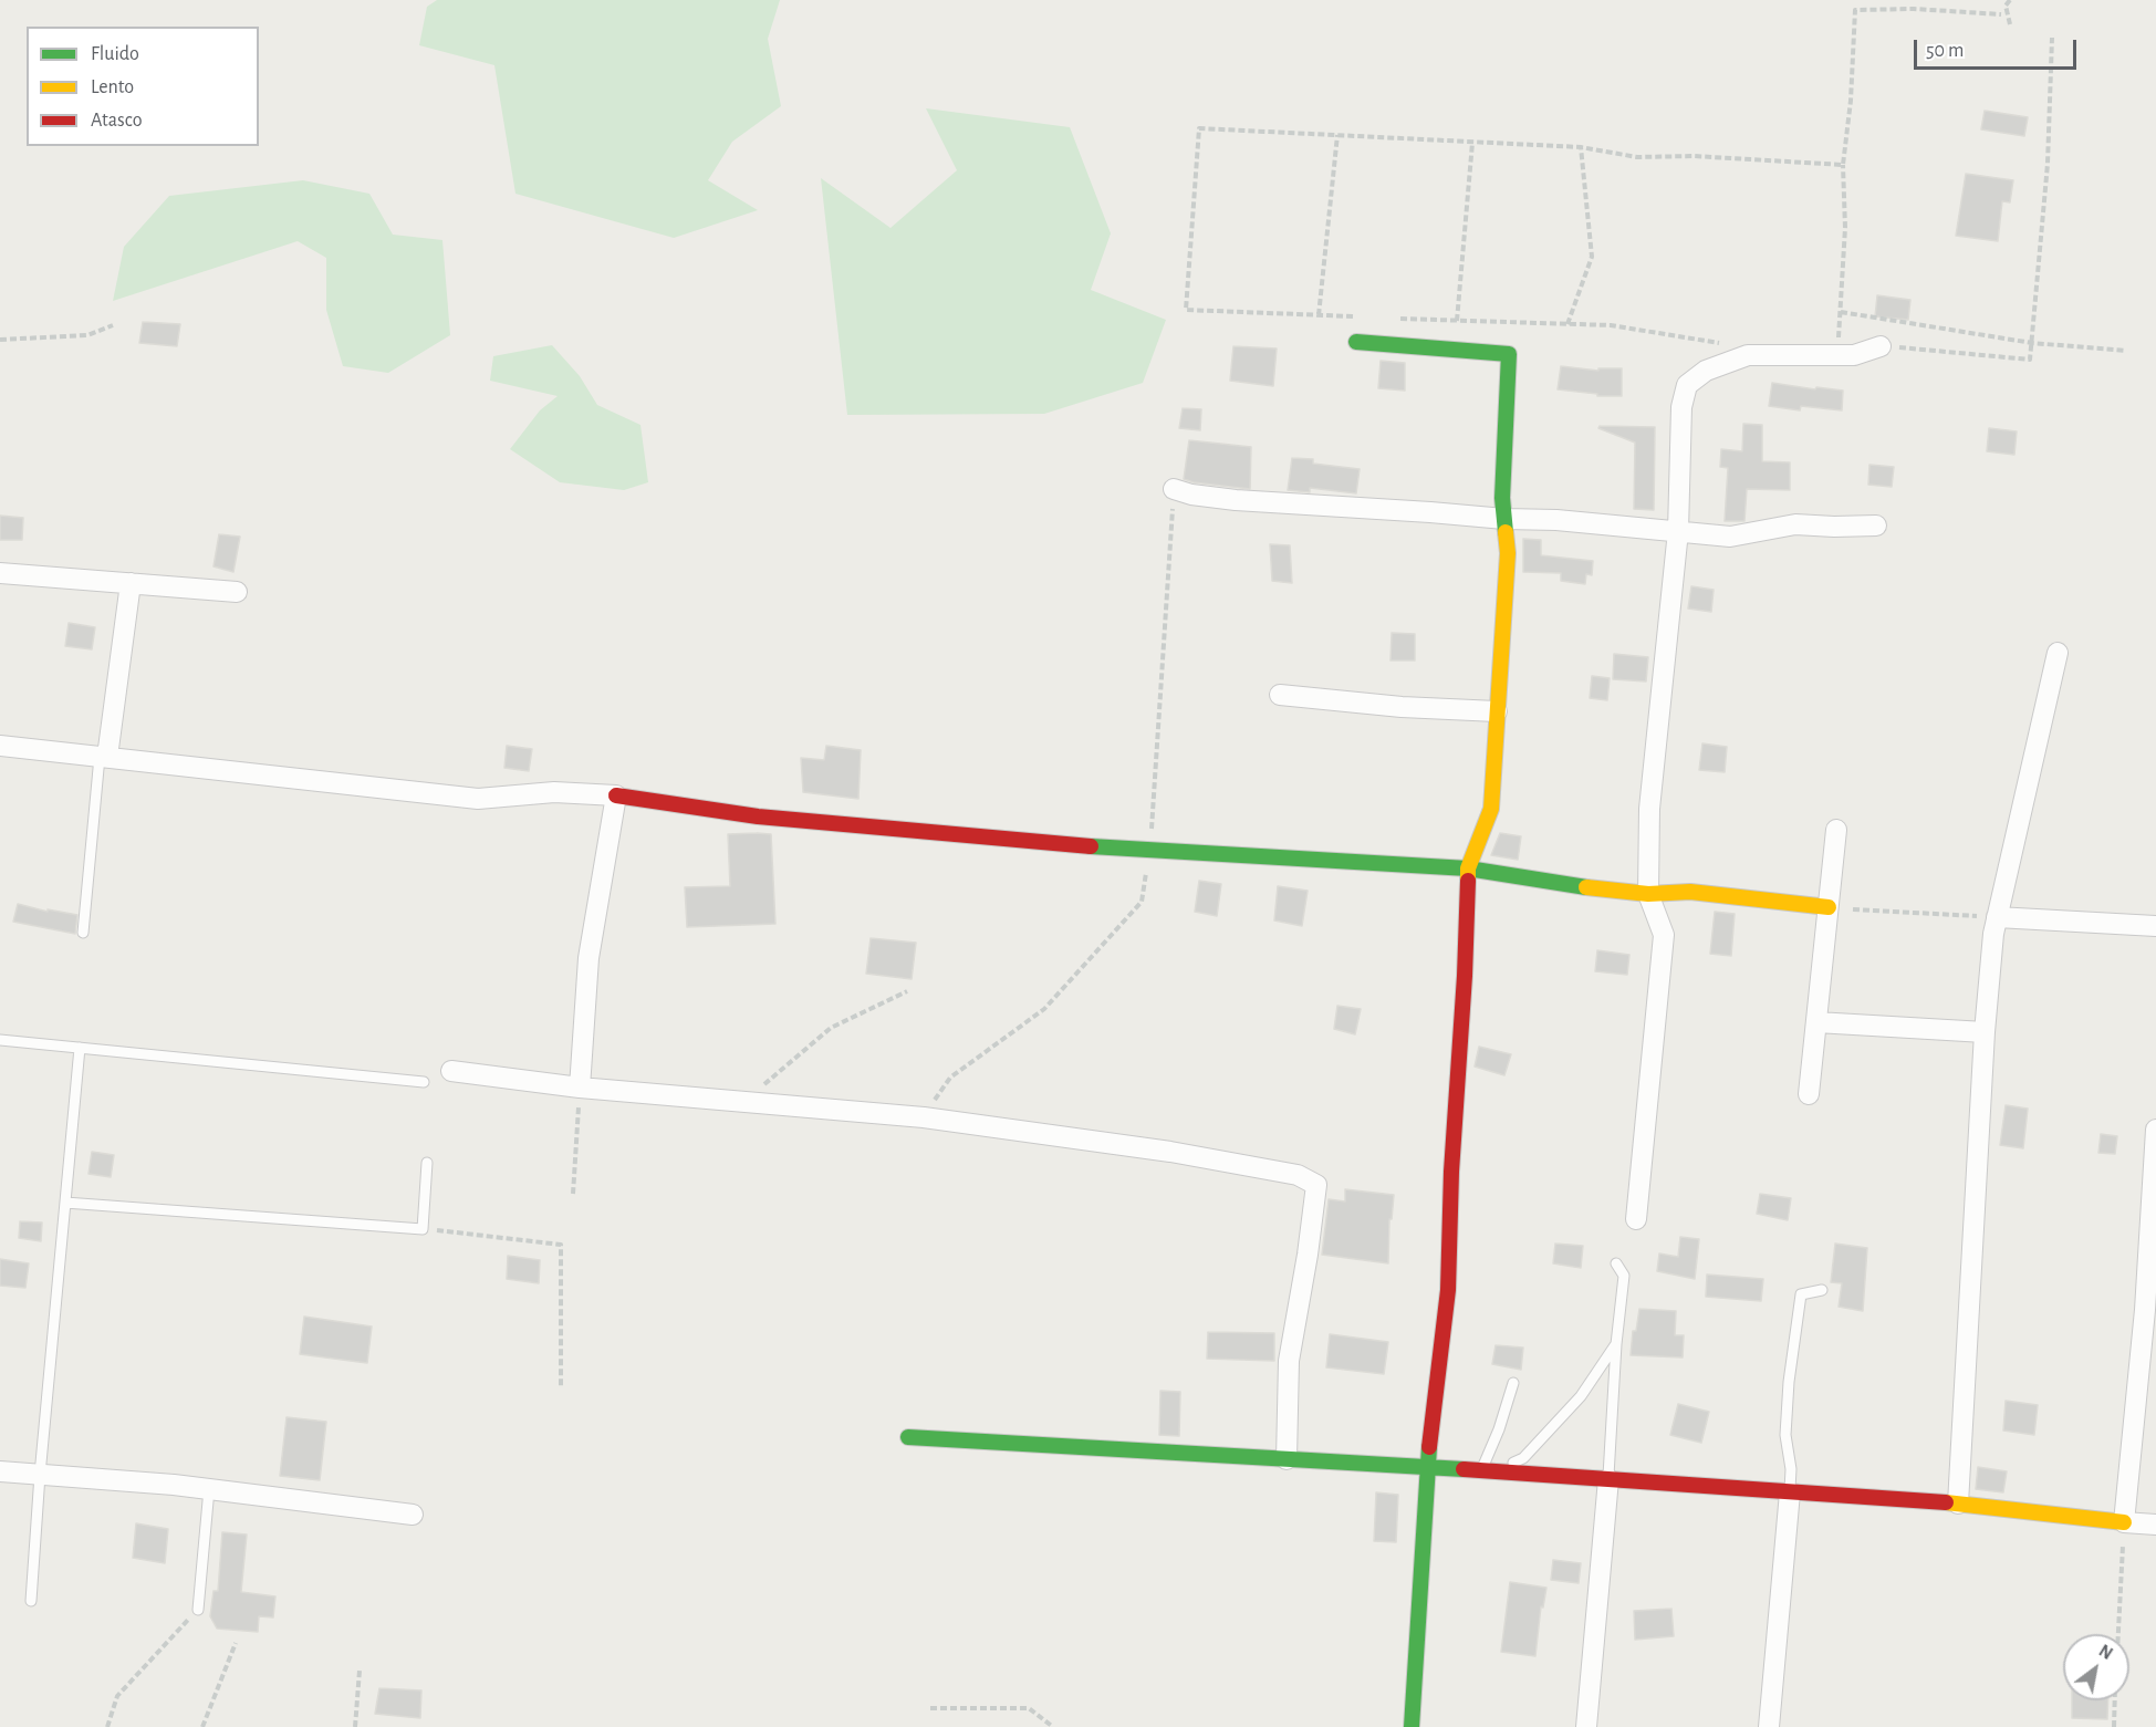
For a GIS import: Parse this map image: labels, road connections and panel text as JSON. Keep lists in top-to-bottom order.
{
  "legend": ["Fluido", "Lento", "Atasco"],
  "scale_bar": "50 m",
  "north": "top right"
}
